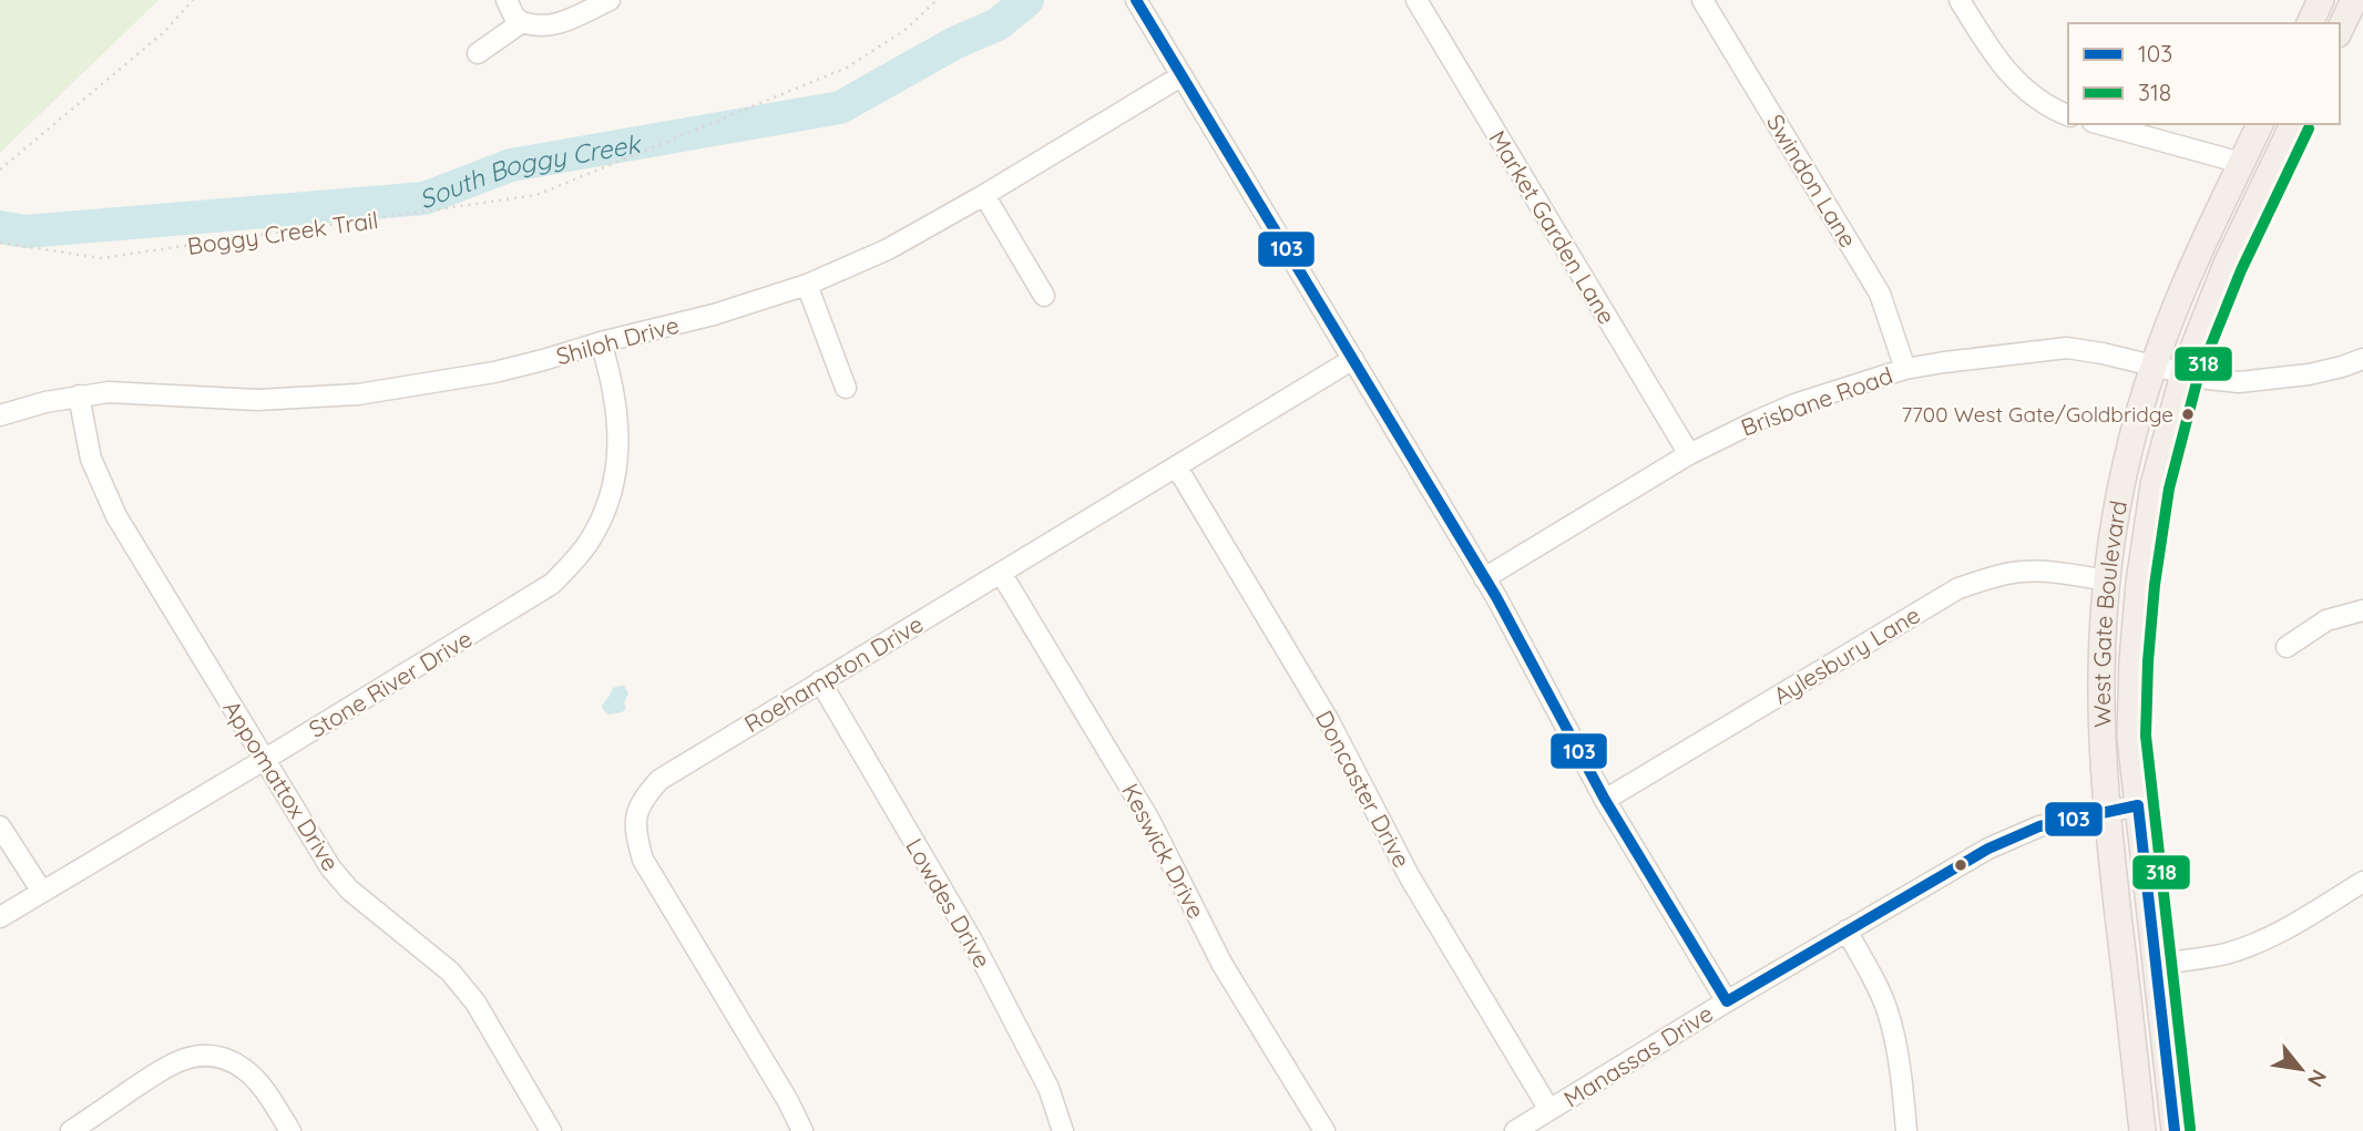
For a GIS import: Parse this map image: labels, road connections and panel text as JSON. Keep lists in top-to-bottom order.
{
  "streets": {
    "main road": ["West Gate Boulevard"],
    "street": [
      "Swindon Lane",
      "Market Garden Lane",
      "Shiloh Drive",
      "Brisbane Road",
      "Aylesbury Lane",
      "Roehampton Drive",
      "Stone River Drive",
      "Appomattox Drive",
      "Doncaster Drive",
      "Keswick Drive",
      "Lowdes Drive",
      "Manassas Drive"
    ],
    "path": ["Boggy Creek Trail"]
  },
  "crossings": [
    ["Swindon Lane", "Brisbane Road"],
    ["Market Garden Lane", "Brisbane Road"],
    ["Shiloh Drive", "Stone River Drive"],
    ["Shiloh Drive", "Appomattox Drive"],
    ["Brisbane Road", "West Gate Boulevard"],
    ["West Gate Boulevard", "Aylesbury Lane"],
    ["West Gate Boulevard", "Manassas Drive"],
    ["Roehampton Drive", "Doncaster Drive"],
    ["Roehampton Drive", "Keswick Drive"],
    ["Roehampton Drive", "Lowdes Drive"],
    ["Stone River Drive", "Appomattox Drive"],
    ["Doncaster Drive", "Manassas Drive"]
  ],
  "water": ["South Boggy Creek"],
  "places": ["7700 West Gate/Goldbridge"],
  "lines": ["transit line 103", "transit line 318"],
  "legend": ["103", "318"],
  "north": "bottom right"
}
